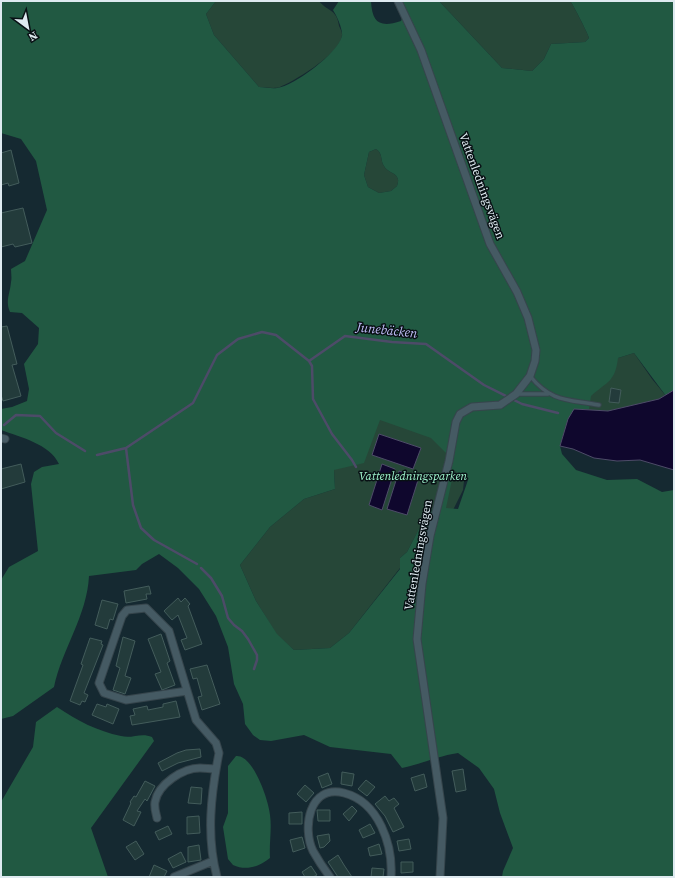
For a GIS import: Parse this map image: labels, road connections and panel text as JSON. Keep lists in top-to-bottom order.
{
  "streets": {
    "street": ["Vattenledningsvägen"]
  },
  "water": ["Junebäcken"],
  "parks": ["Vattenledningsparken"],
  "north": "bottom right"
}
